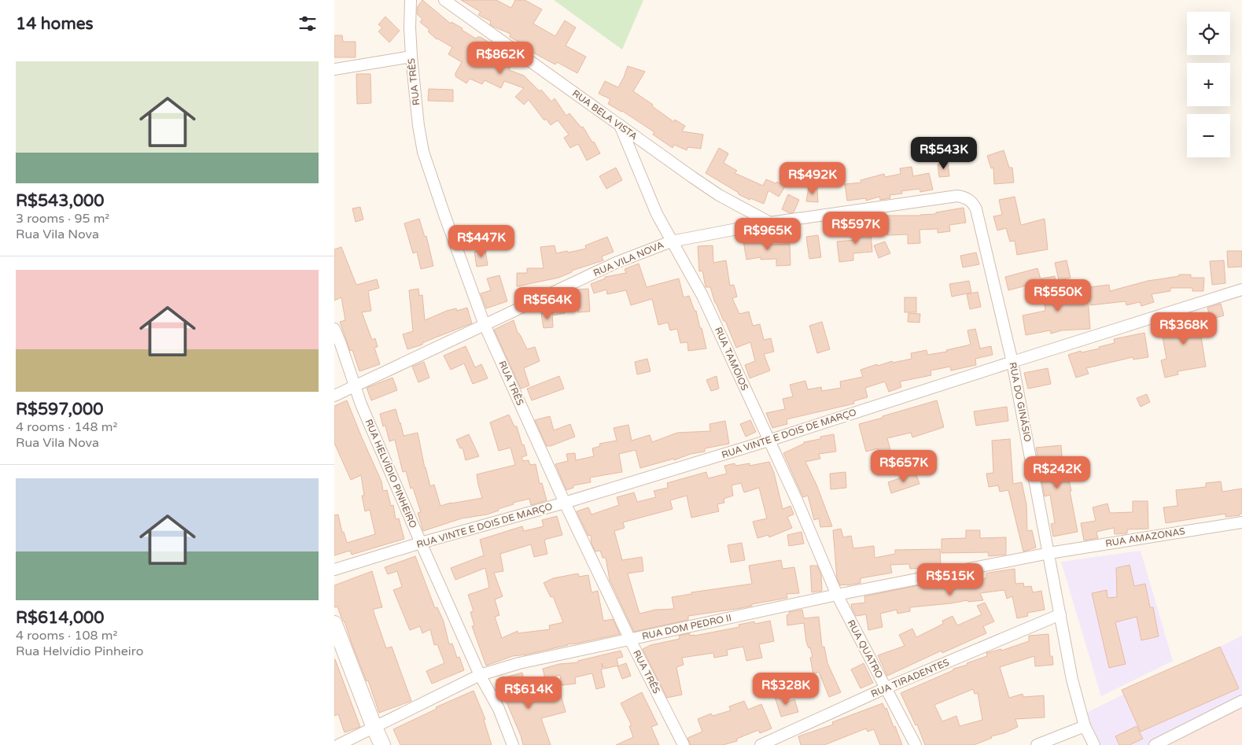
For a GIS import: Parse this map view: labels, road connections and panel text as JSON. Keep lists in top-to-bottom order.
{
  "streets": {
    "street": [
      "RUA TRÊS",
      "RUA BELA VISTA",
      "RUA VILA NOVA",
      "RUA TAMOIOS",
      "RUA DO GINÁSIO",
      "RUA VINTE E DOIS DE MARÇO",
      "RUA HELVÍDIO PINHEIRO",
      "RUA AMAZONAS",
      "RUA DOM PEDRO II",
      "RUA QUATRO",
      "RUA TIRADENTES"
    ]
  },
  "crossings": [
    ["RUA TRÊS", "RUA VILA NOVA"],
    ["RUA TRÊS", "RUA VINTE E DOIS DE MARÇO"],
    ["RUA TRÊS", "RUA DOM PEDRO II"],
    ["RUA BELA VISTA", "RUA VILA NOVA"],
    ["RUA BELA VISTA", "RUA TAMOIOS"],
    ["RUA VILA NOVA", "RUA TAMOIOS"],
    ["RUA VILA NOVA", "RUA DO GINÁSIO"],
    ["RUA VILA NOVA", "RUA HELVÍDIO PINHEIRO"],
    ["RUA TAMOIOS", "RUA VINTE E DOIS DE MARÇO"],
    ["RUA TAMOIOS", "RUA DOM PEDRO II"],
    ["RUA TAMOIOS", "RUA QUATRO"],
    ["RUA DO GINÁSIO", "RUA VINTE E DOIS DE MARÇO"],
    ["RUA DO GINÁSIO", "RUA AMAZONAS"],
    ["RUA DO GINÁSIO", "RUA DOM PEDRO II"],
    ["RUA DO GINÁSIO", "RUA TIRADENTES"],
    ["RUA VINTE E DOIS DE MARÇO", "RUA HELVÍDIO PINHEIRO"],
    ["RUA HELVÍDIO PINHEIRO", "RUA DOM PEDRO II"],
    ["RUA AMAZONAS", "RUA DOM PEDRO II"],
    ["RUA DOM PEDRO II", "RUA QUATRO"],
    ["RUA QUATRO", "RUA TIRADENTES"]
  ],
  "page": {
    "heading": "14 homes",
    "map_buttons": ["+", "−"],
    "price": [
      "R$862K",
      "R$543K",
      "R$492K",
      "R$597K",
      "R$965K",
      "R$447K",
      "R$550K",
      "R$564K",
      "R$368K",
      "R$657K",
      "R$242K",
      "R$515K",
      "R$328K",
      "R$614K"
    ],
    "list": [
      {
        "name": "R$543,000",
        "note": "3 rooms · 95 m² · Rua Vila Nova"
      },
      {
        "name": "R$597,000",
        "note": "4 rooms · 148 m² · Rua Vila Nova"
      },
      {
        "name": "R$614,000",
        "note": "4 rooms · 108 m² · Rua Helvídio Pinheiro"
      }
    ]
  }
}
